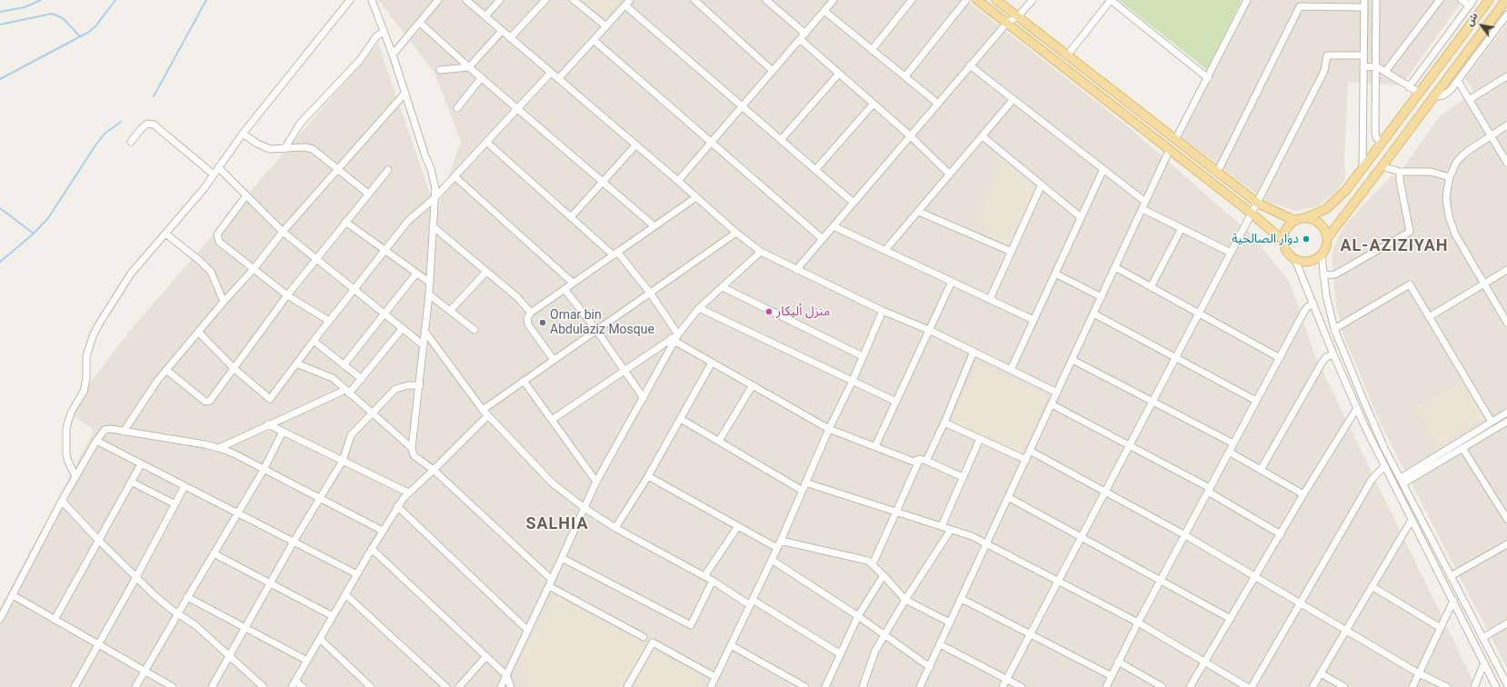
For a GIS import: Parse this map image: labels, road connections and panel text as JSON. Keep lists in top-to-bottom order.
{
  "districts": ["AL-AZIZIYAH", "SALHIA"],
  "places": ["دوار الصالحية", "منزل أليكار", "Omar bin Abdulaziz Mosque"],
  "north": "top left"
}
